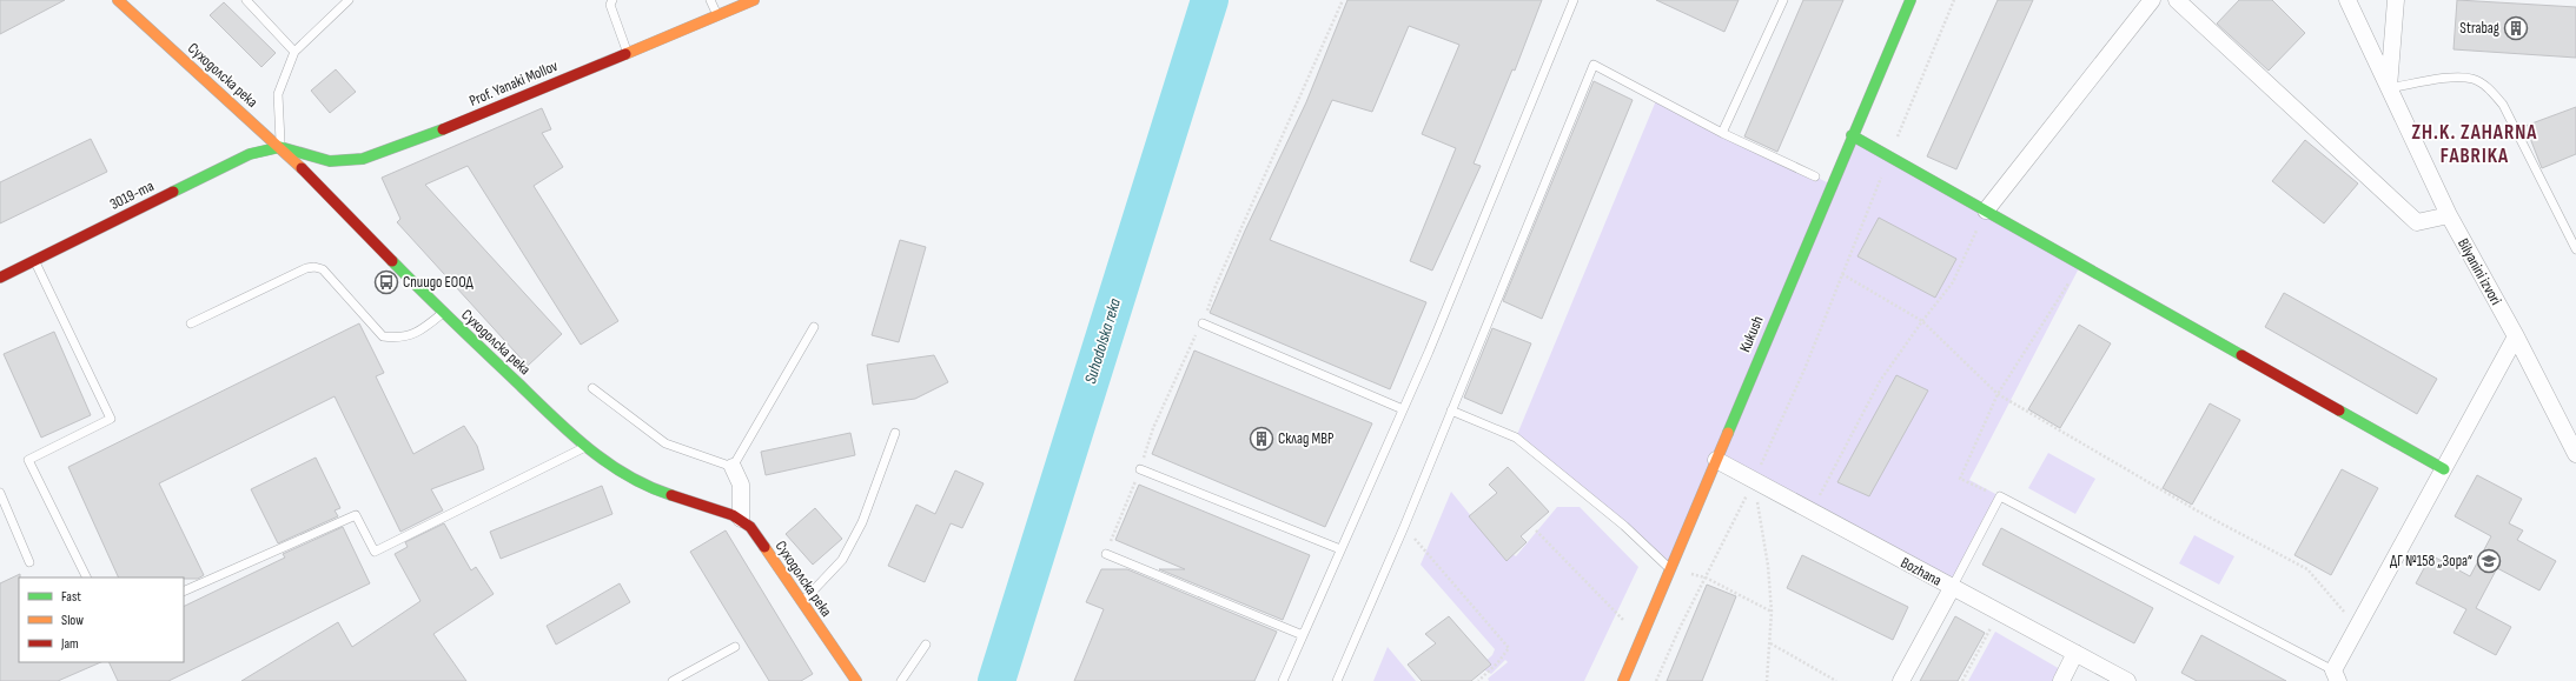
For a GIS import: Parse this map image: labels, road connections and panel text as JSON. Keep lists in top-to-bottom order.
{
  "streets": {
    "street": [
      "Суходолска река",
      "Prof. Yanaki Mollov",
      "3019-та",
      "Bilyanini izvori",
      "Kukush",
      "Bozhana"
    ]
  },
  "crossings": [
    ["Суходолска река", "Prof. Yanaki Mollov"],
    ["Суходолска река", "3019-та"],
    ["Prof. Yanaki Mollov", "3019-та"],
    ["Kukush", "Bozhana"]
  ],
  "districts": ["ZH.K. ZAHARNA FABRIKA"],
  "water": ["Suhodolska reka"],
  "places": {
    "building": ["Strabag", "Склад МВР"],
    "bus stop": ["Спиидо ЕООД"],
    "school or university": ["ДГ №158 „Зора“"]
  },
  "legend": ["Fast", "Slow", "Jam"]
}
